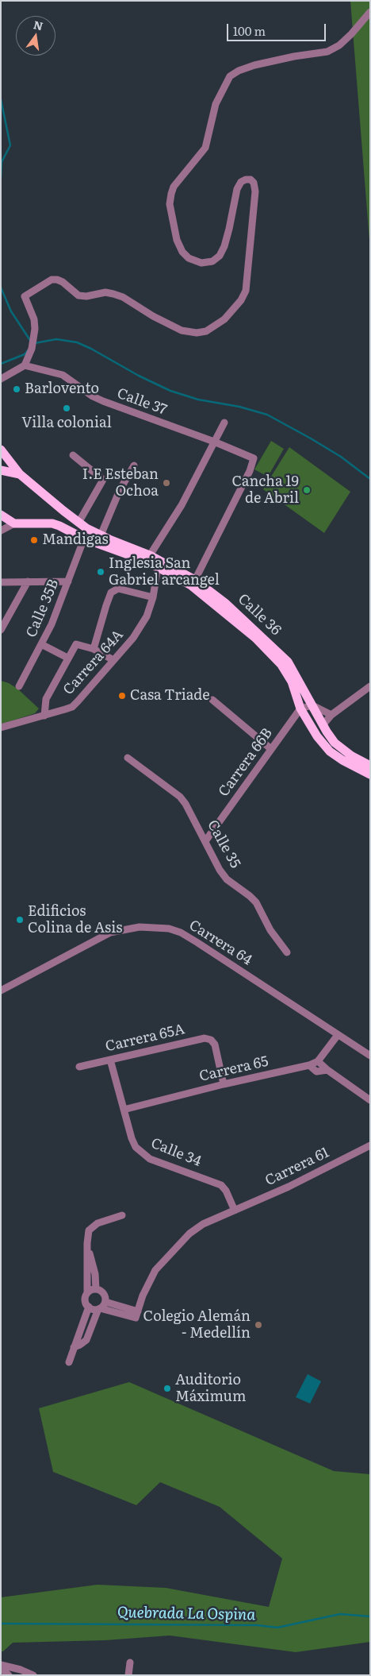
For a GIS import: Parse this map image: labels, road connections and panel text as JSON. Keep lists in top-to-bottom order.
{
  "streets": {
    "main road": ["Calle 36"],
    "street": [
      "Calle 37",
      "Calle 35B",
      "Carrera 64A",
      "Carrera 66B",
      "Calle 35",
      "Carrera 64",
      "Carrera 65A",
      "Carrera 65",
      "Calle 34",
      "Carrera 61"
    ]
  },
  "crossings": [
    ["Calle 37", "Calle 36"],
    ["Calle 35B", "Calle 36"],
    ["Calle 36", "Carrera 64A"],
    ["Calle 36", "Carrera 66B"],
    ["Carrera 66B", "Calle 35"],
    ["Carrera 64", "Carrera 65"],
    ["Carrera 65A", "Carrera 65"],
    ["Carrera 65A", "Calle 34"],
    ["Carrera 65", "Calle 34"],
    ["Calle 34", "Carrera 61"]
  ],
  "water": ["Quebrada La Ospina"],
  "places": [
    "Barlovento",
    "Villa colonial",
    "I.E Esteban Ochoa",
    "Cancha 19 de Abril",
    "Mandigas",
    "Inglesia San Gabriel arcangel",
    "Casa Triade",
    "Edificios Colina de Asis",
    "Colegio Alemán - Medellín",
    "Auditorio Máximum"
  ],
  "scale_bar": "100 m",
  "north": "top"
}
